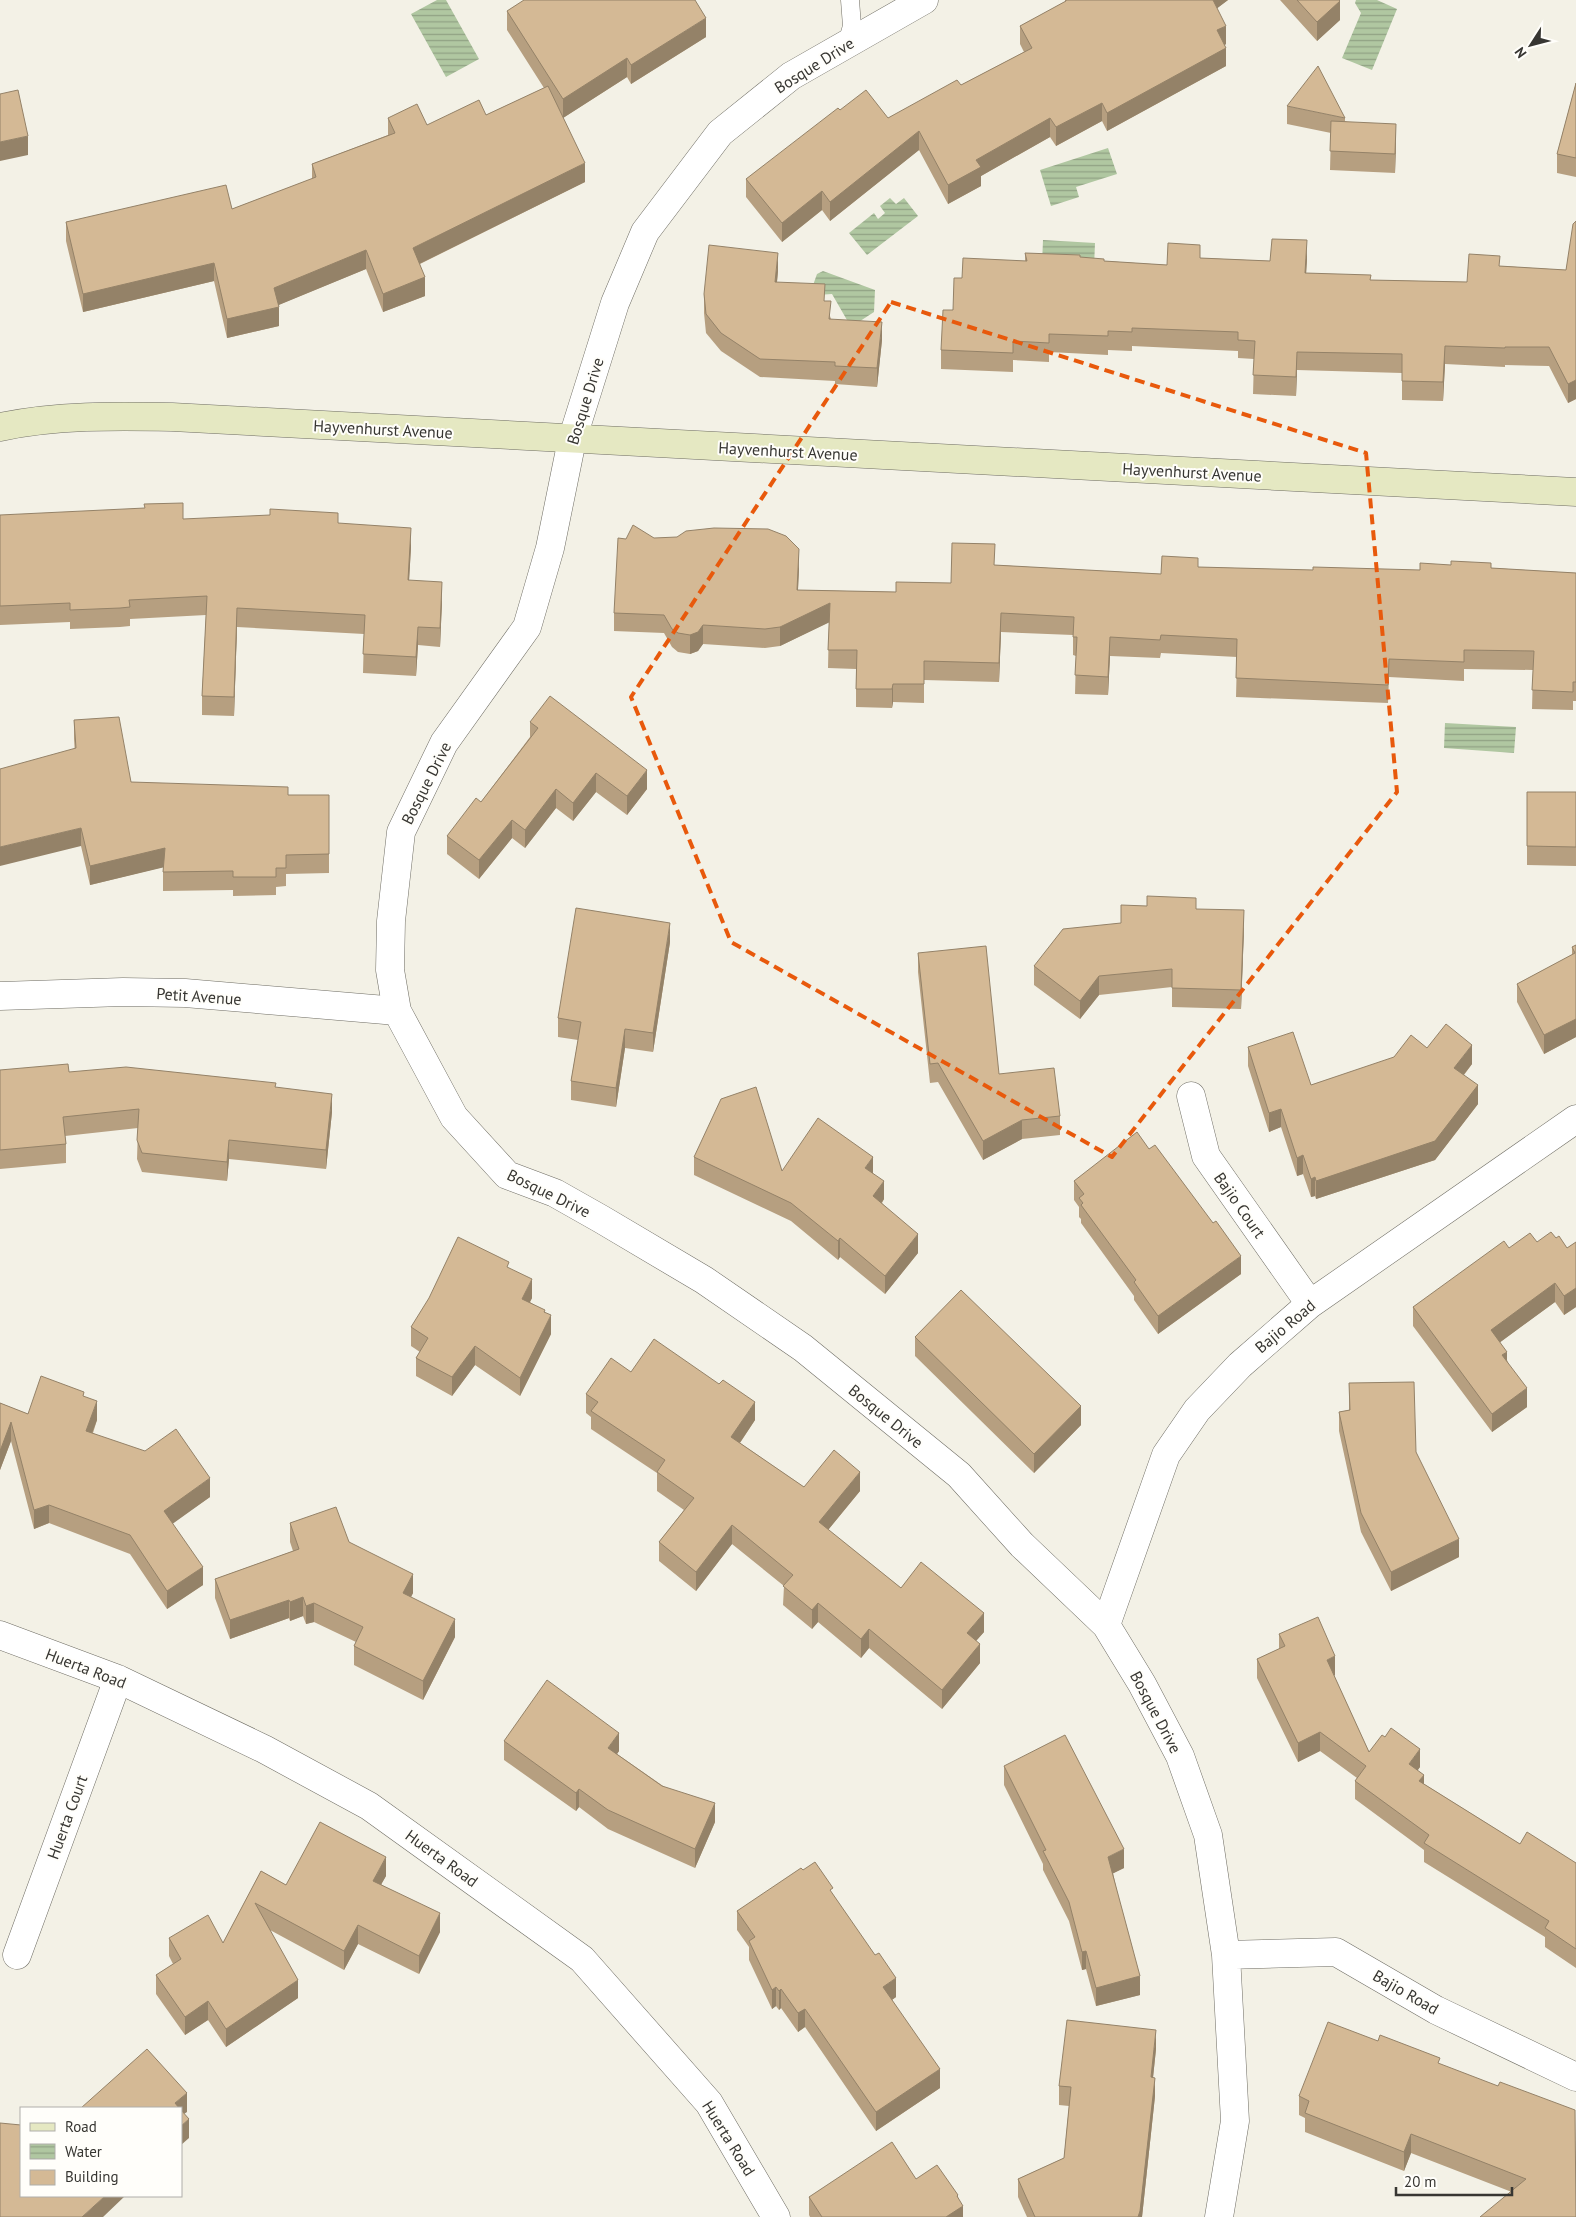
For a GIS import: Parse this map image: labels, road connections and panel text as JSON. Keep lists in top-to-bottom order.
{
  "streets": {
    "main road": ["Hayvenhurst Avenue"],
    "street": [
      "Bosque Drive",
      "Petit Avenue",
      "Bajio Court",
      "Bajio Road",
      "Huerta Road",
      "Huerta Court"
    ]
  },
  "crossings": [
    ["Bosque Drive", "Hayvenhurst Avenue"],
    ["Bosque Drive", "Petit Avenue"],
    ["Bosque Drive", "Bajio Road"],
    ["Bajio Court", "Bajio Road"],
    ["Huerta Road", "Huerta Court"]
  ],
  "legend": ["Road", "Water", "Building"],
  "scale_bar": "20 m",
  "north": "bottom left"
}
